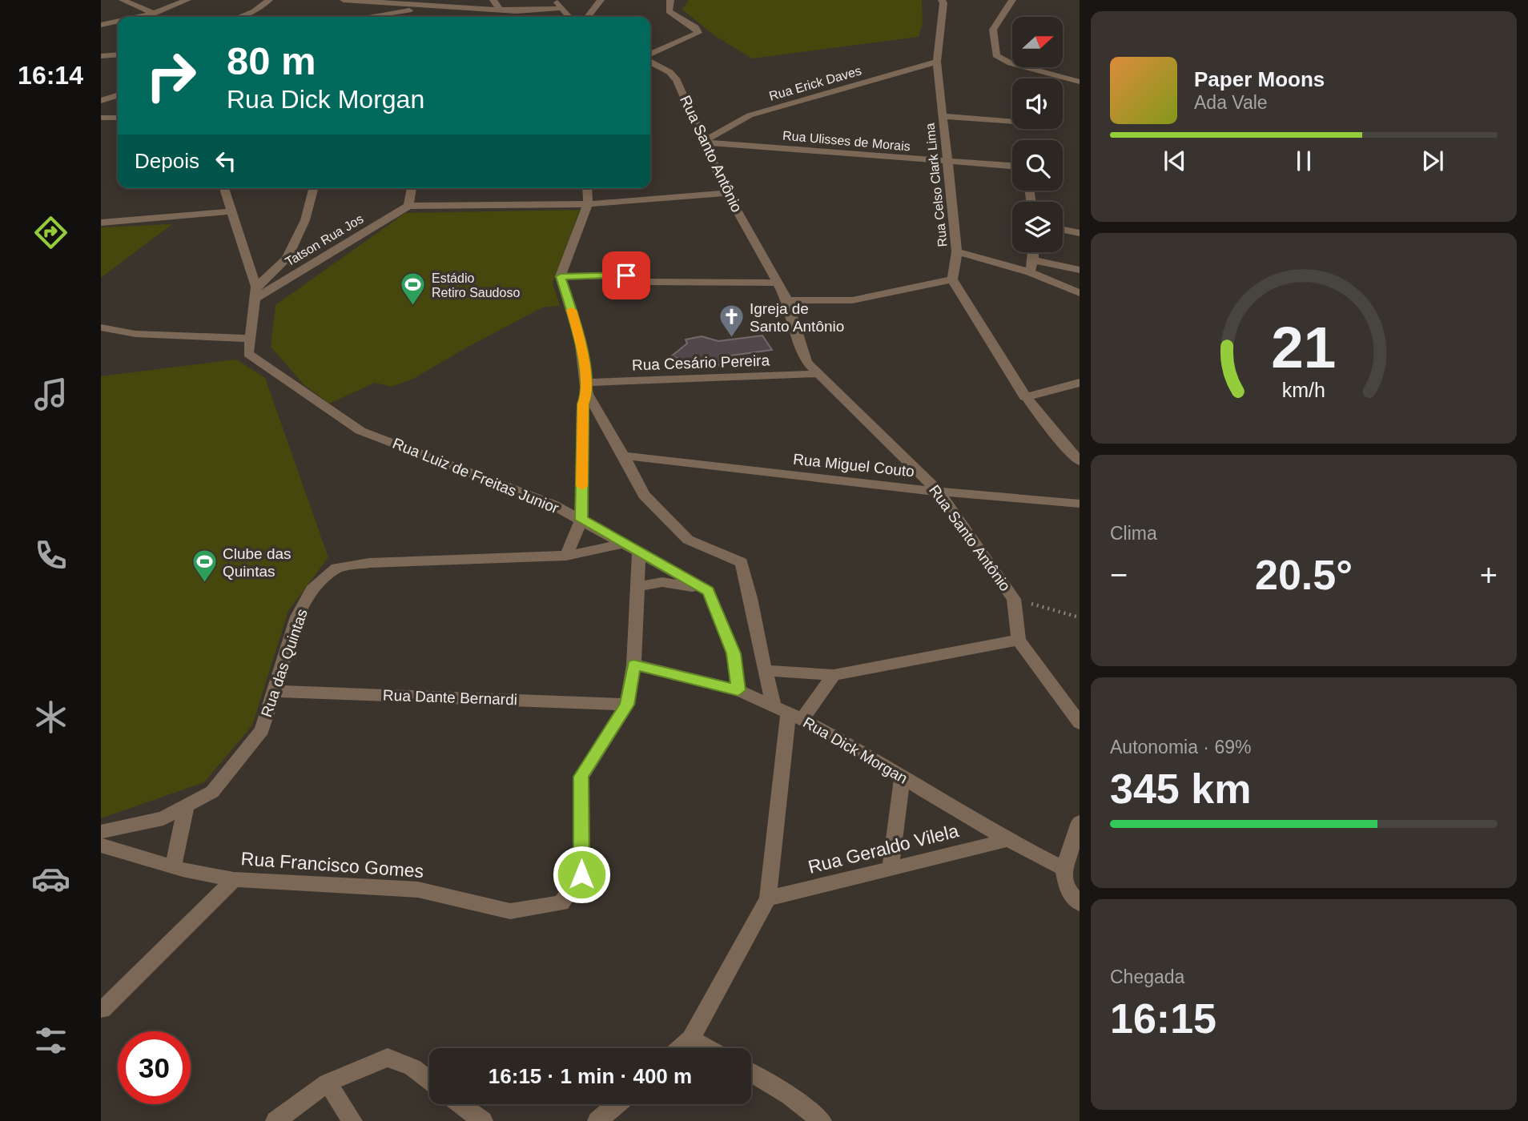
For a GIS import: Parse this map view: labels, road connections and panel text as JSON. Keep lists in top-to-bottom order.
{
  "streets": {
    "street": [
      "Rua Erick Daves",
      "Rua Ulisses de Morais",
      "Rua Santo Antônio",
      "Rua Celso Clark Lima",
      "Tatson Rua Jos",
      "Rua Cesário Pereira",
      "Rua Miguel Couto",
      "Rua Luiz de Freitas Junior",
      "Rua das Quintas",
      "Rua Dante Bernardi",
      "Rua Dick Morgan",
      "Rua Geraldo Vilela",
      "Rua Francisco Gomes"
    ]
  },
  "crossings": [
    ["Rua Erick Daves", "Rua Ulisses de Morais"],
    ["Rua Erick Daves", "Rua Santo Antônio"],
    ["Rua Erick Daves", "Rua Celso Clark Lima"],
    ["Rua Ulisses de Morais", "Rua Santo Antônio"],
    ["Rua Ulisses de Morais", "Rua Celso Clark Lima"],
    ["Rua Santo Antônio", "Rua Cesário Pereira"],
    ["Rua Santo Antônio", "Rua Miguel Couto"],
    ["Rua Luiz de Freitas Junior", "Rua Francisco Gomes"],
    ["Rua das Quintas", "Rua Dante Bernardi"],
    ["Rua Dante Bernardi", "Rua Francisco Gomes"],
    ["Rua Dick Morgan", "Rua Geraldo Vilela"],
    ["Rua Dick Morgan", "Rua Francisco Gomes"]
  ],
  "places": {
    "sports": ["Estádio Retiro Saudoso", "Clube das Quintas"],
    "church": ["Igreja de Santo Antônio"]
  },
  "north": "right",
  "page": {
    "tabs": "16:14",
    "turn": ["80 m", "Rua Dick Morgan"],
    "song": ["Paper Moons", "Ada Vale"],
    "then": "Depois",
    "tile": [
      "Clima",
      ["Autonomia · 69%", "345 km"],
      ["Chegada", "16:15"]
    ],
    "heat": ["−", "20.5°", "+"],
    "limit": "30",
    "trip": "16:15 · 1 min · 400 m",
    "gauge": ["21", "km/h"]
  }
}
